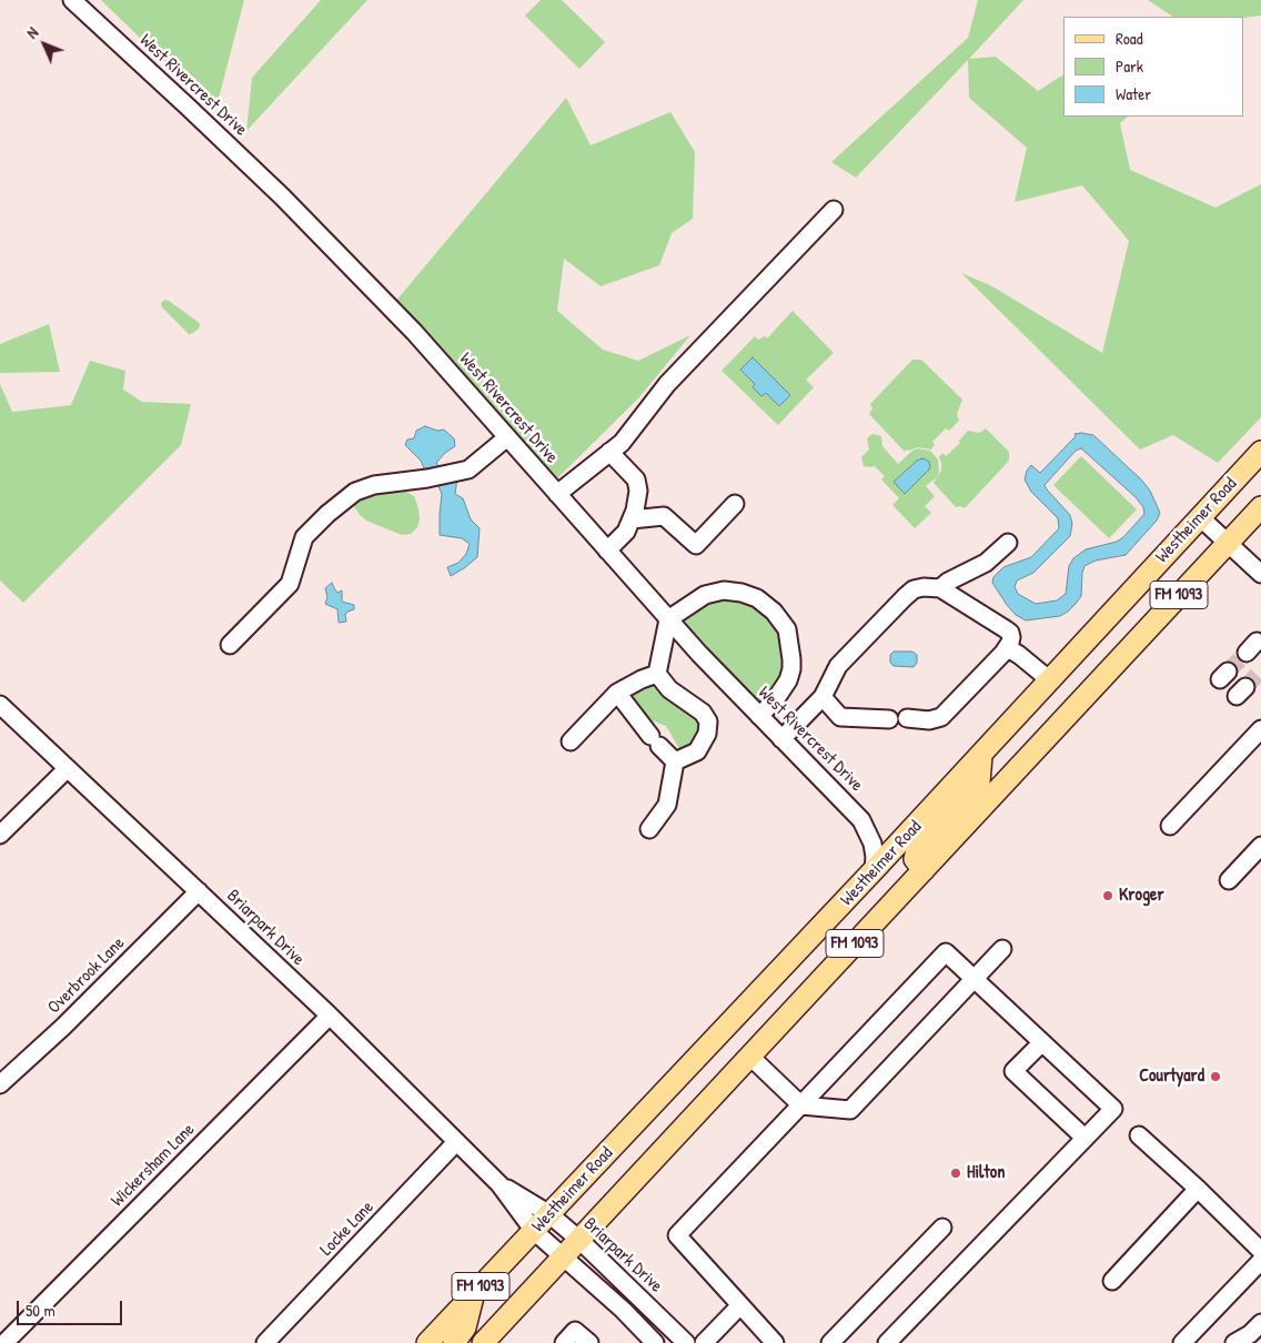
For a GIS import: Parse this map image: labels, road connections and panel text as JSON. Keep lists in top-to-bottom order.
{
  "streets": {
    "main road": ["Westheimer Road", "FM 1093"],
    "street": [
      "West Rivercrest Drive",
      "Briarpark Drive",
      "Overbrook Lane",
      "Wickersham Lane",
      "Locke Lane"
    ]
  },
  "crossings": [
    ["West Rivercrest Drive", "Westheimer Road"],
    ["Westheimer Road", "Briarpark Drive"],
    ["Briarpark Drive", "Overbrook Lane"],
    ["Briarpark Drive", "Wickersham Lane"],
    ["Briarpark Drive", "Locke Lane"]
  ],
  "places": ["Kroger", "Courtyard", "Hilton"],
  "legend": ["Road", "Park", "Water"],
  "scale_bar": "50 m",
  "north": "top left"
}
